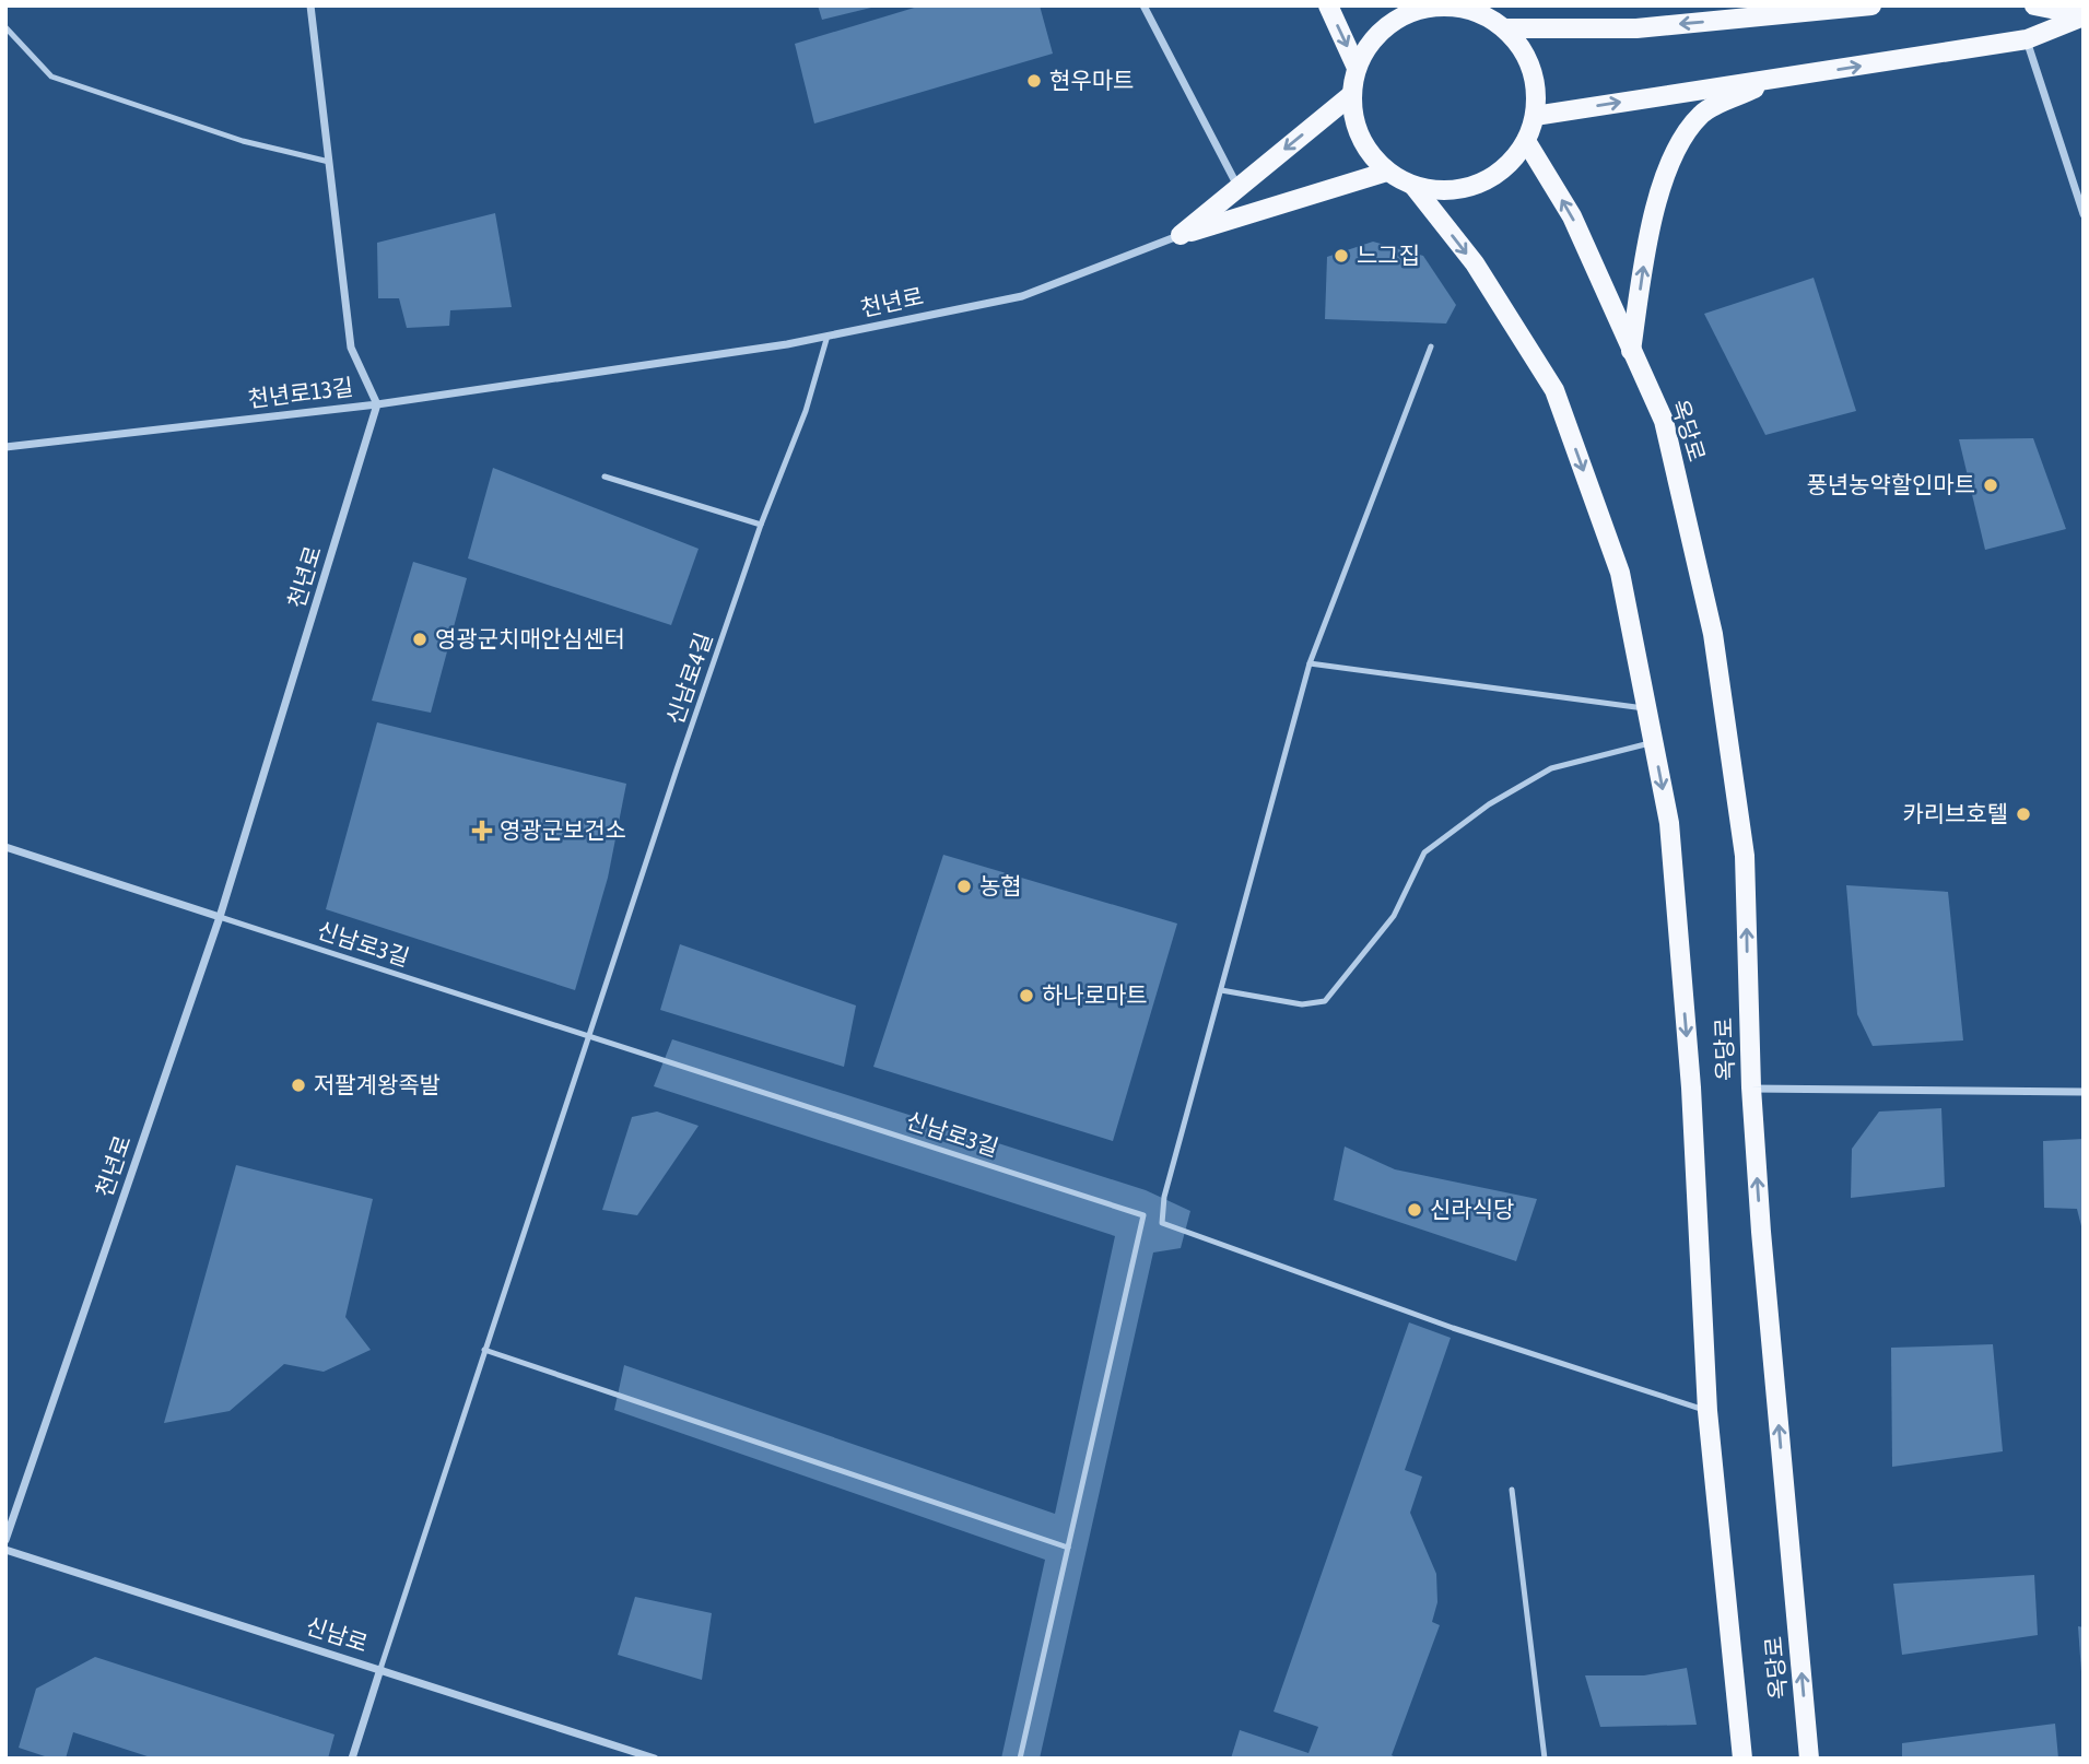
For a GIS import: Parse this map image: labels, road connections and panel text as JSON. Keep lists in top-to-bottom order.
{
  "streets": {
    "main road": ["옥당로"],
    "street": ["천년로", "천년로13길", "신남로"],
    "lane": ["신남로4길", "신남로3길"]
  },
  "crossings": [
    ["천년로", "천년로13길"],
    ["천년로", "신남로4길"],
    ["천년로", "신남로3길"],
    ["신남로4길", "신남로3길"],
    ["신남로4길", "신남로"]
  ],
  "places": {
    "other": [
      "현우마트",
      "느그집",
      "풍년농약할인마트",
      "영광군치매안심센터",
      "카리브호텔",
      "농협",
      "하나로마트",
      "저팔계왕족발",
      "신라식당"
    ],
    "health": ["영광군보건소"]
  }
}
